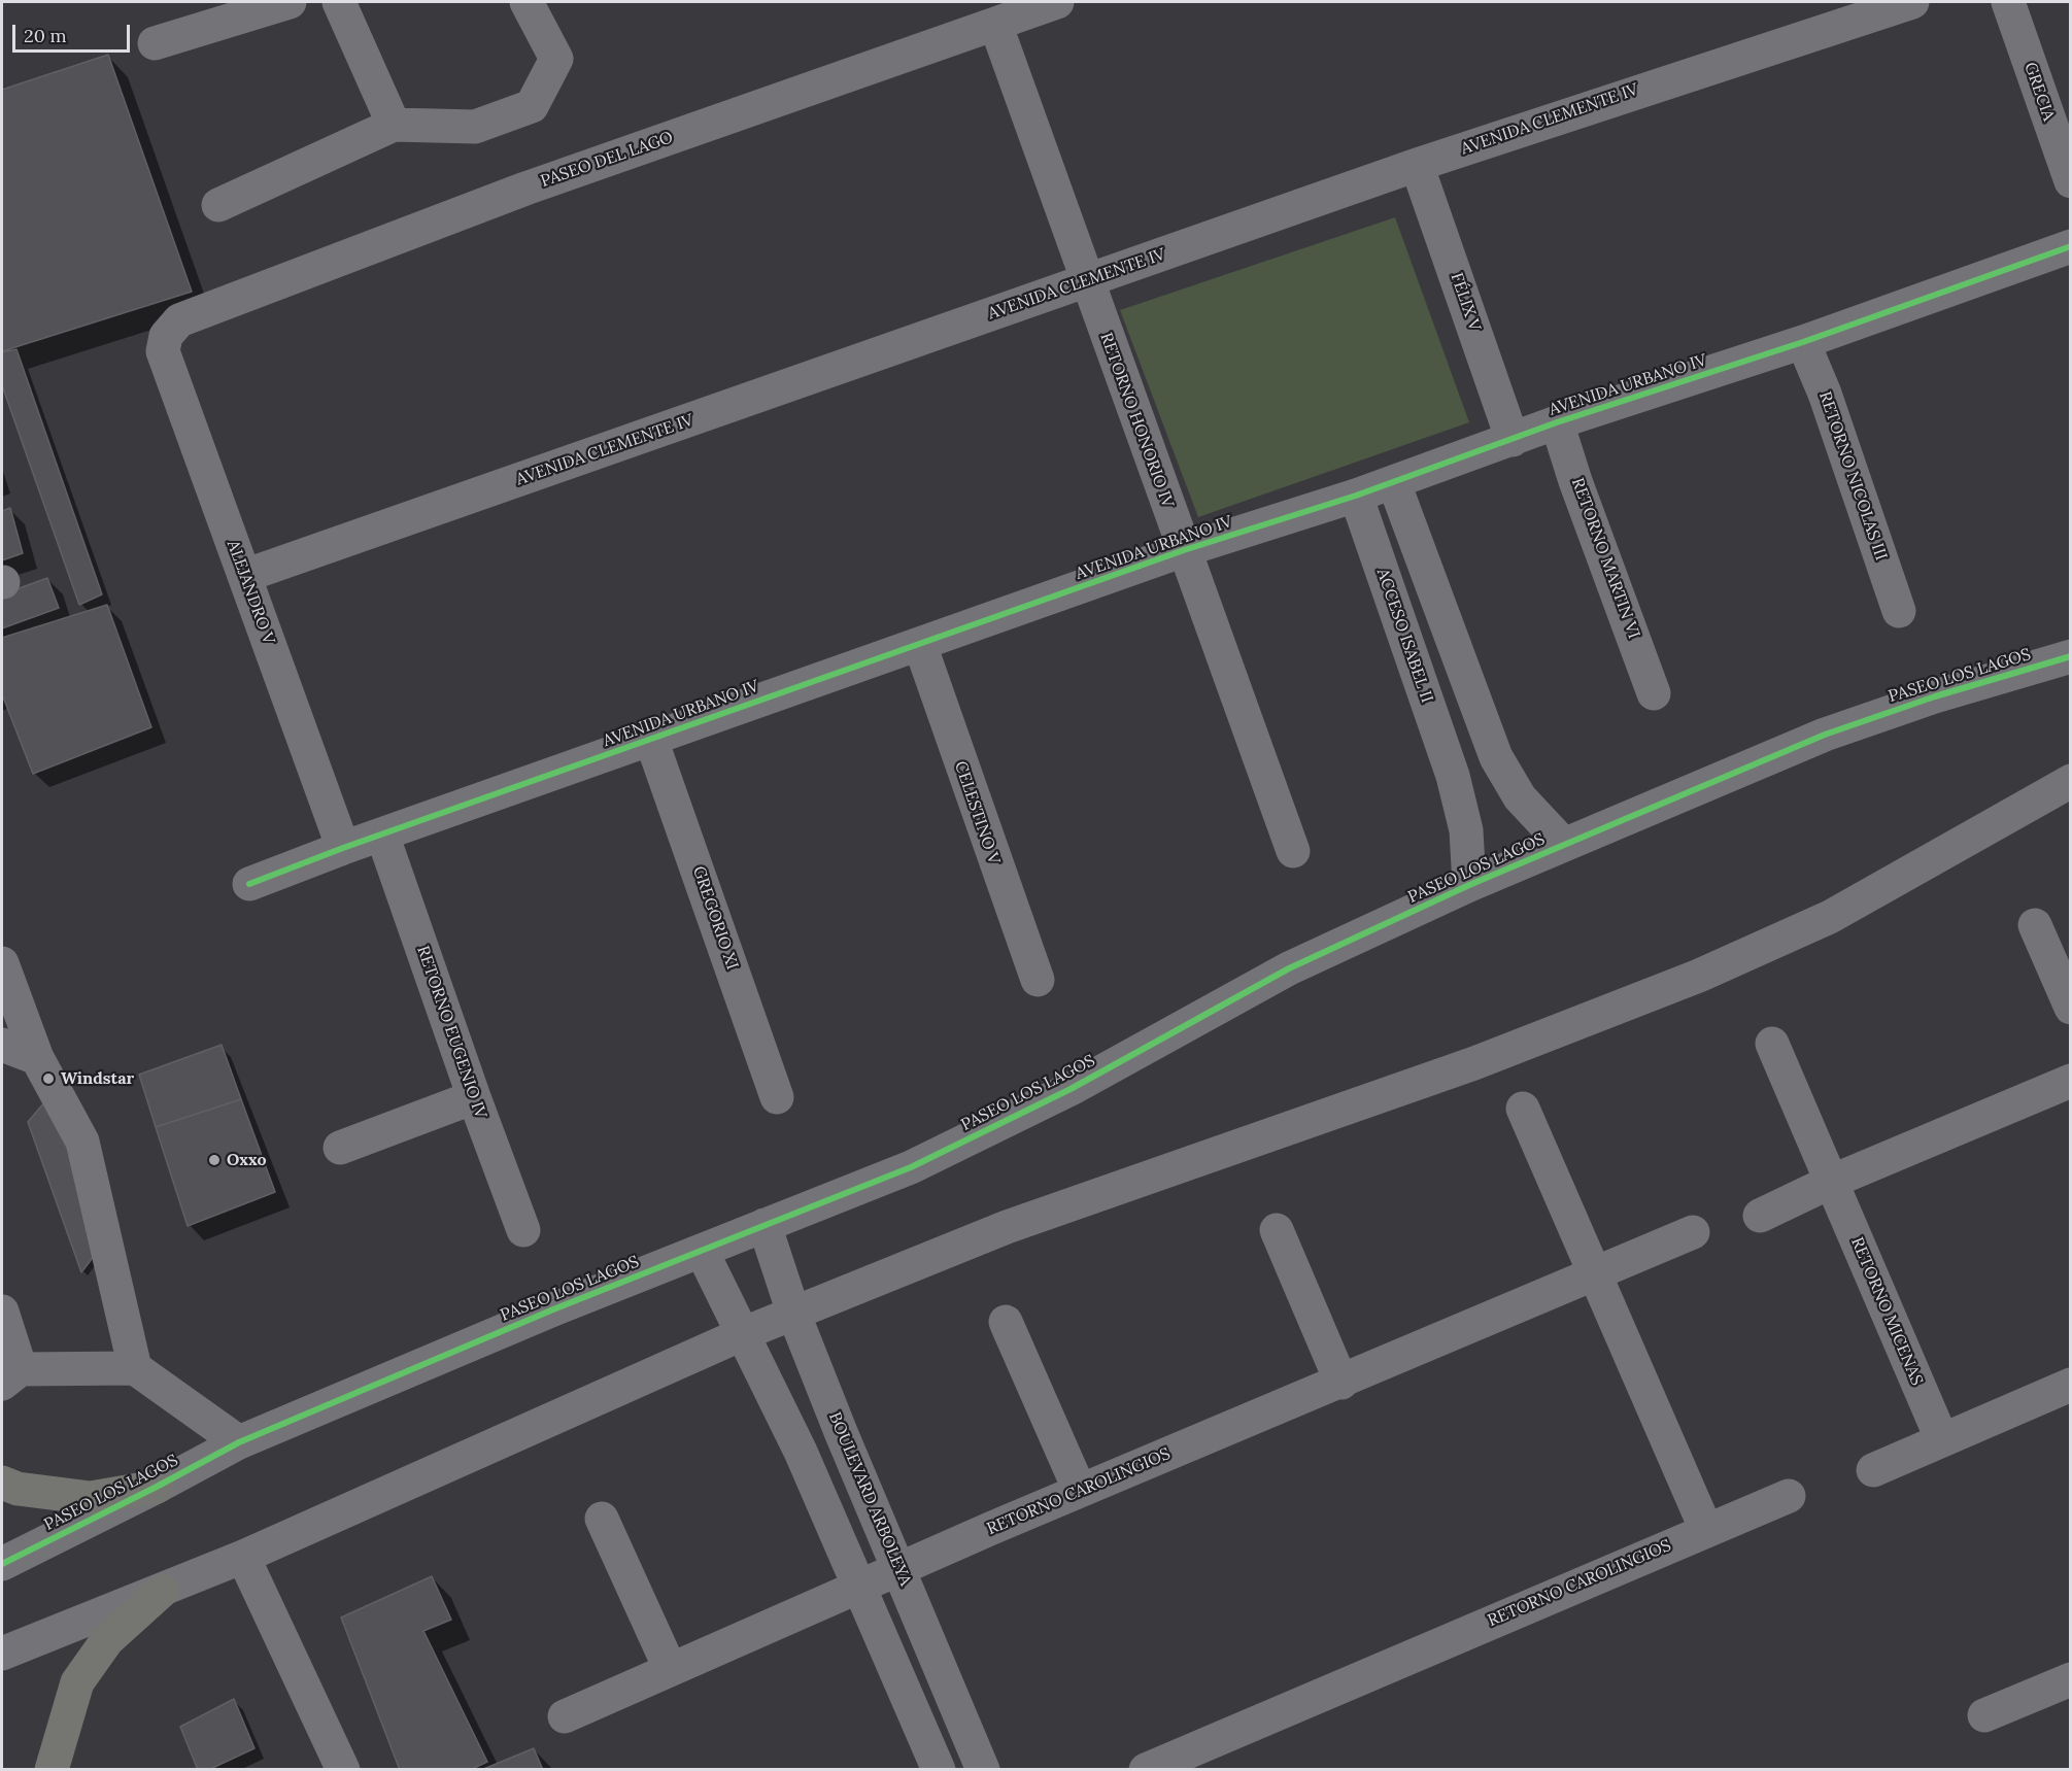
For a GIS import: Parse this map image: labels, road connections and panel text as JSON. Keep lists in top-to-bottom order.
{
  "streets": {
    "street": [
      "GRECIA",
      "AVENIDA CLEMENTE IV",
      "PASEO DEL LAGO",
      "FÉLIX V",
      "AVENIDA URBANO IV",
      "RETORNO HONORIO IV",
      "RETORNO NICOLAS III",
      "RETORNO MARTIN VI",
      "ALEJANDRO V",
      "ACCESO ISABEL II",
      "PASEO LOS LAGOS",
      "CELESTINO V",
      "GREGORIO XI",
      "RETORNO EUGENIO IV",
      "RETORNO MICENAS",
      "RETORNO CAROLINGIOS",
      "BOULEVARD ARBOLEYA"
    ]
  },
  "crossings": [
    ["AVENIDA CLEMENTE IV", "FÉLIX V"],
    ["AVENIDA CLEMENTE IV", "RETORNO HONORIO IV"],
    ["AVENIDA CLEMENTE IV", "ALEJANDRO V"],
    ["PASEO DEL LAGO", "RETORNO HONORIO IV"],
    ["PASEO DEL LAGO", "ALEJANDRO V"],
    ["FÉLIX V", "AVENIDA URBANO IV"],
    ["AVENIDA URBANO IV", "RETORNO HONORIO IV"],
    ["AVENIDA URBANO IV", "RETORNO NICOLAS III"],
    ["AVENIDA URBANO IV", "RETORNO MARTIN VI"],
    ["AVENIDA URBANO IV", "ALEJANDRO V"],
    ["AVENIDA URBANO IV", "ACCESO ISABEL II"],
    ["AVENIDA URBANO IV", "CELESTINO V"],
    ["AVENIDA URBANO IV", "GREGORIO XI"],
    ["AVENIDA URBANO IV", "RETORNO EUGENIO IV"],
    ["ACCESO ISABEL II", "PASEO LOS LAGOS"],
    ["PASEO LOS LAGOS", "BOULEVARD ARBOLEYA"],
    ["RETORNO CAROLINGIOS", "BOULEVARD ARBOLEYA"]
  ],
  "places": ["Windstar", "Oxxo"],
  "scale_bar": "20 m"
}
